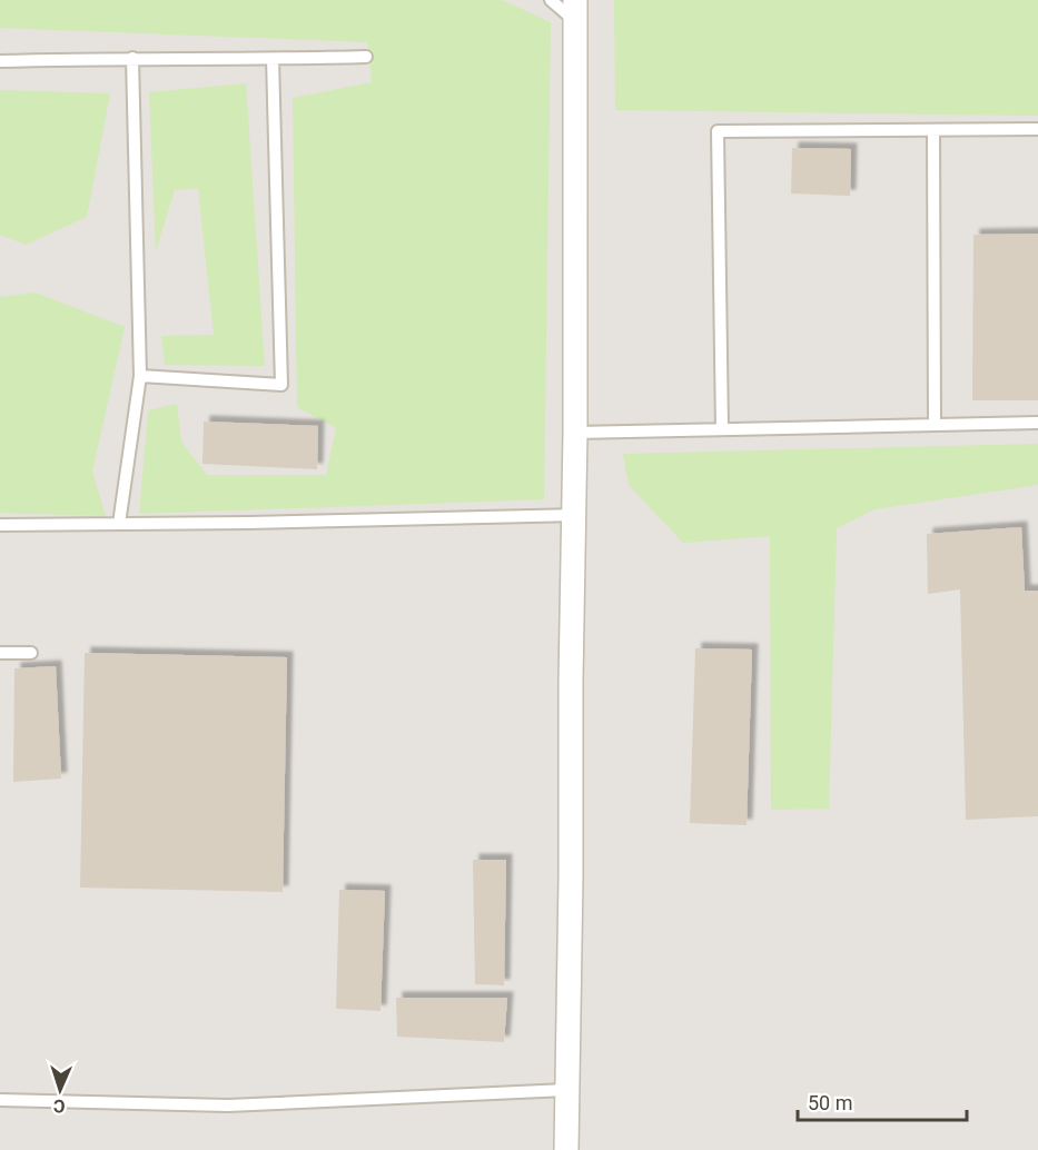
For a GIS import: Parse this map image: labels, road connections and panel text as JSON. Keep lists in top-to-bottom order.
{
  "scale_bar": "50 m",
  "north": "bottom"
}
